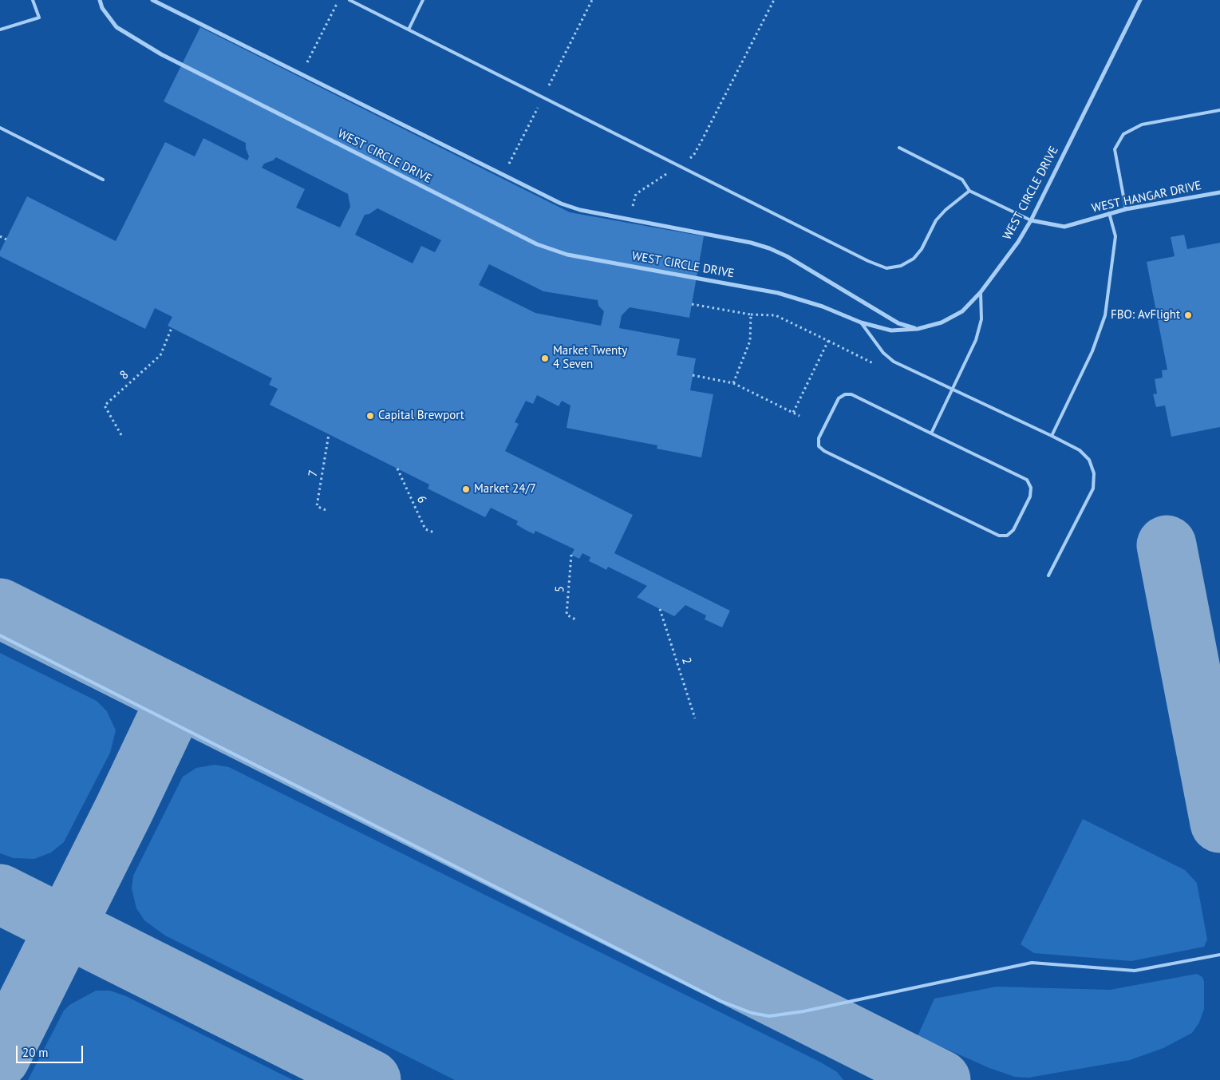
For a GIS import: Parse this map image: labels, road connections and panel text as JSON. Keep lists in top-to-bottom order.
{
  "streets": {
    "street": ["WEST CIRCLE DRIVE", "WEST HANGAR DRIVE"],
    "path": [
      "8",
      "7",
      "6",
      "5",
      "2"
    ]
  },
  "crossings": [
    ["WEST CIRCLE DRIVE", "WEST HANGAR DRIVE"]
  ],
  "places": [
    "FBO: AvFlight",
    "Market Twenty 4 Seven",
    "Capital Brewport",
    "Market 24/7"
  ],
  "scale_bar": "20 m"
}
